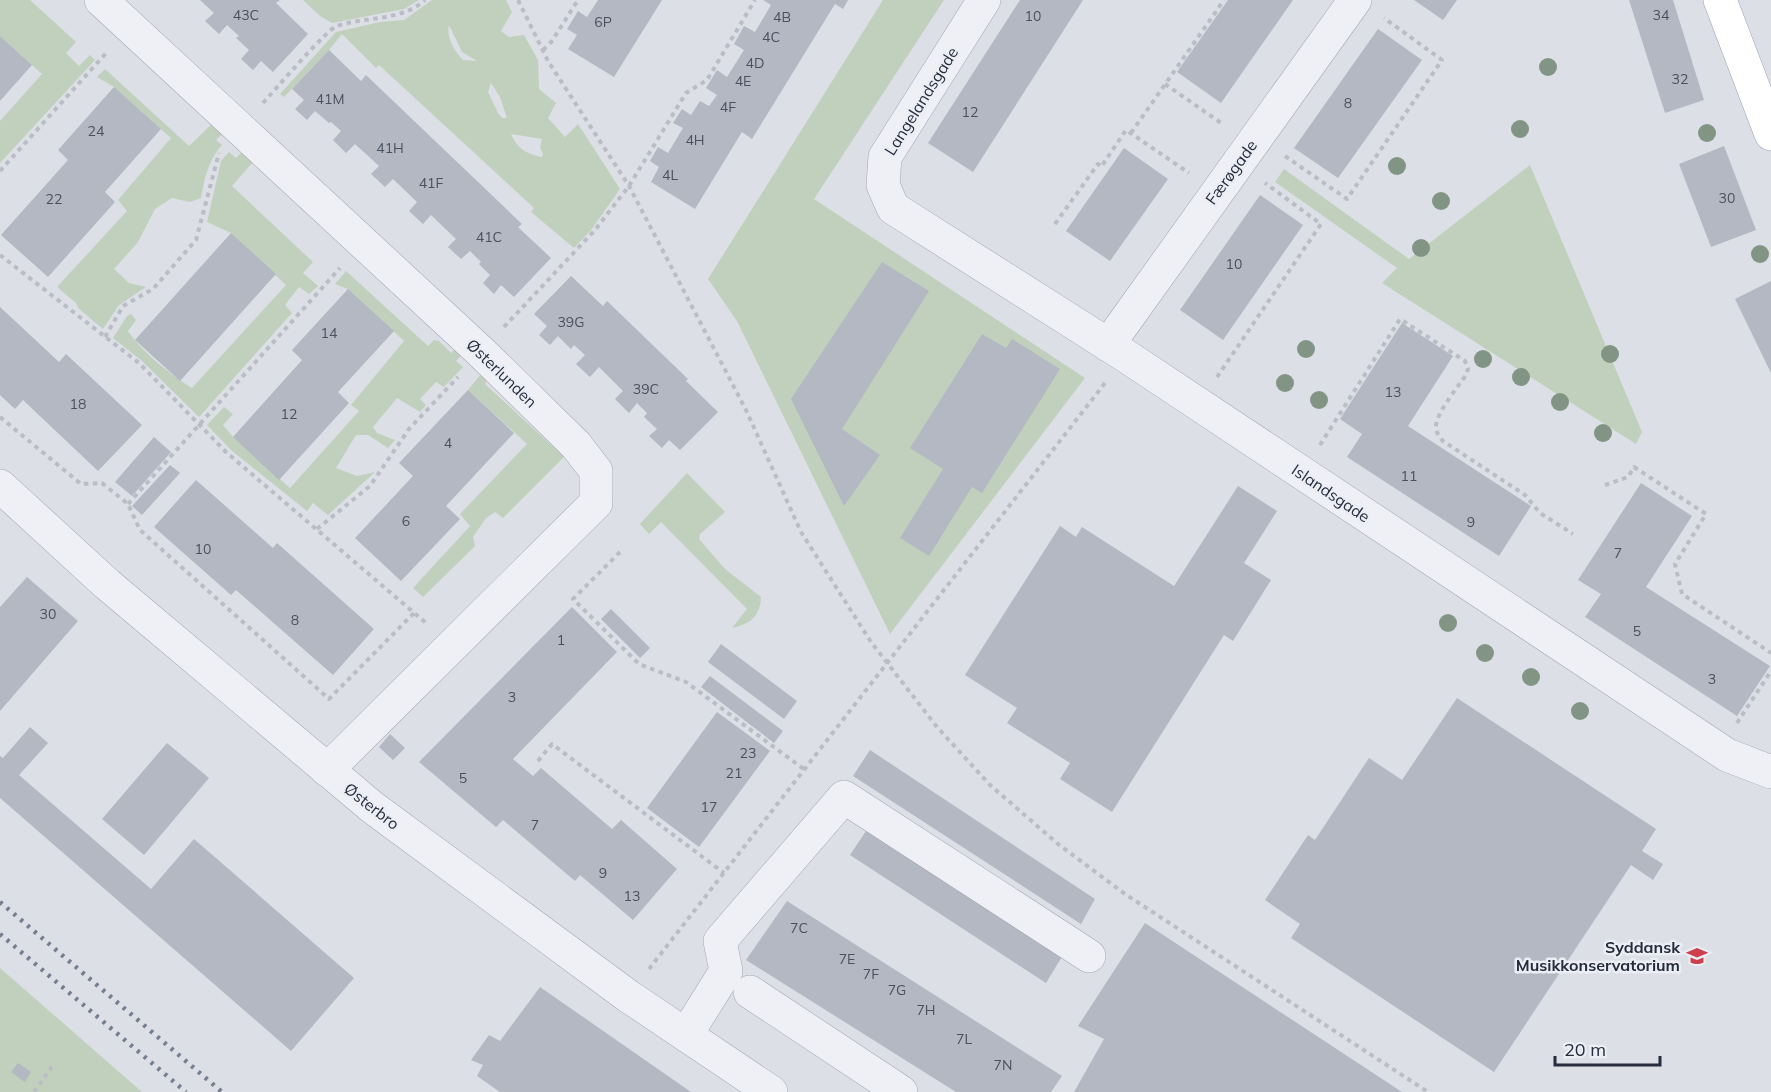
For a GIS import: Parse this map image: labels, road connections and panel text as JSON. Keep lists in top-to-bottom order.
{
  "streets": {
    "street": [
      "Langelandsgade",
      "Færøgade",
      "Østerlunden",
      "Islandsgade",
      "Østerbro"
    ]
  },
  "crossings": [
    ["Langelandsgade", "Islandsgade"],
    ["Færøgade", "Islandsgade"],
    ["Østerlunden", "Østerbro"]
  ],
  "places": {
    "school or university": ["Syddansk Musikkonservatorium"]
  },
  "house_numbers": [
    "43C",
    "34",
    "10",
    "4B",
    "6P",
    "4C",
    "4D",
    "32",
    "4E",
    "41M",
    "8",
    "4F",
    "12",
    "24",
    "4H",
    "41H",
    "4L",
    "41F",
    "30",
    "22",
    "41C",
    "10",
    "39G",
    "14",
    "39C",
    "13",
    "18",
    "12",
    "4",
    "11",
    "6",
    "9",
    "10",
    "7",
    "30",
    "8",
    "5",
    "1",
    "3",
    "3",
    "23",
    "21",
    "5",
    "17",
    "7",
    "9",
    "13",
    "7C",
    "7E",
    "7F",
    "7G",
    "7H",
    "7L",
    "7N"
  ],
  "scale_bar": "20 m"
}
